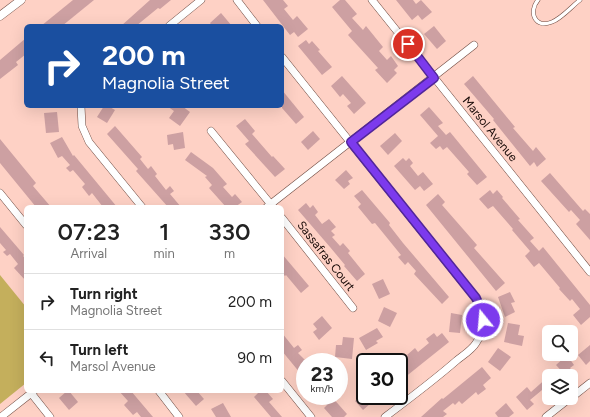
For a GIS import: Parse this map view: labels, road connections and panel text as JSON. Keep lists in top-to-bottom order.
{
  "streets": {
    "street": ["Marsol Avenue", "Sassafras Court"]
  },
  "page": {
    "turn": ["200 m", "Magnolia Street"],
    "eta": [
      "07:23",
      "Arrival",
      "1",
      "min",
      "330",
      "m"
    ],
    "list": [
      {
        "name": "Turn right",
        "note": "Magnolia Street",
        "value": "200 m"
      },
      {
        "name": "Turn left",
        "note": "Marsol Avenue",
        "value": "90 m"
      }
    ],
    "speed": "23 km/h",
    "limit": "30"
  }
}
